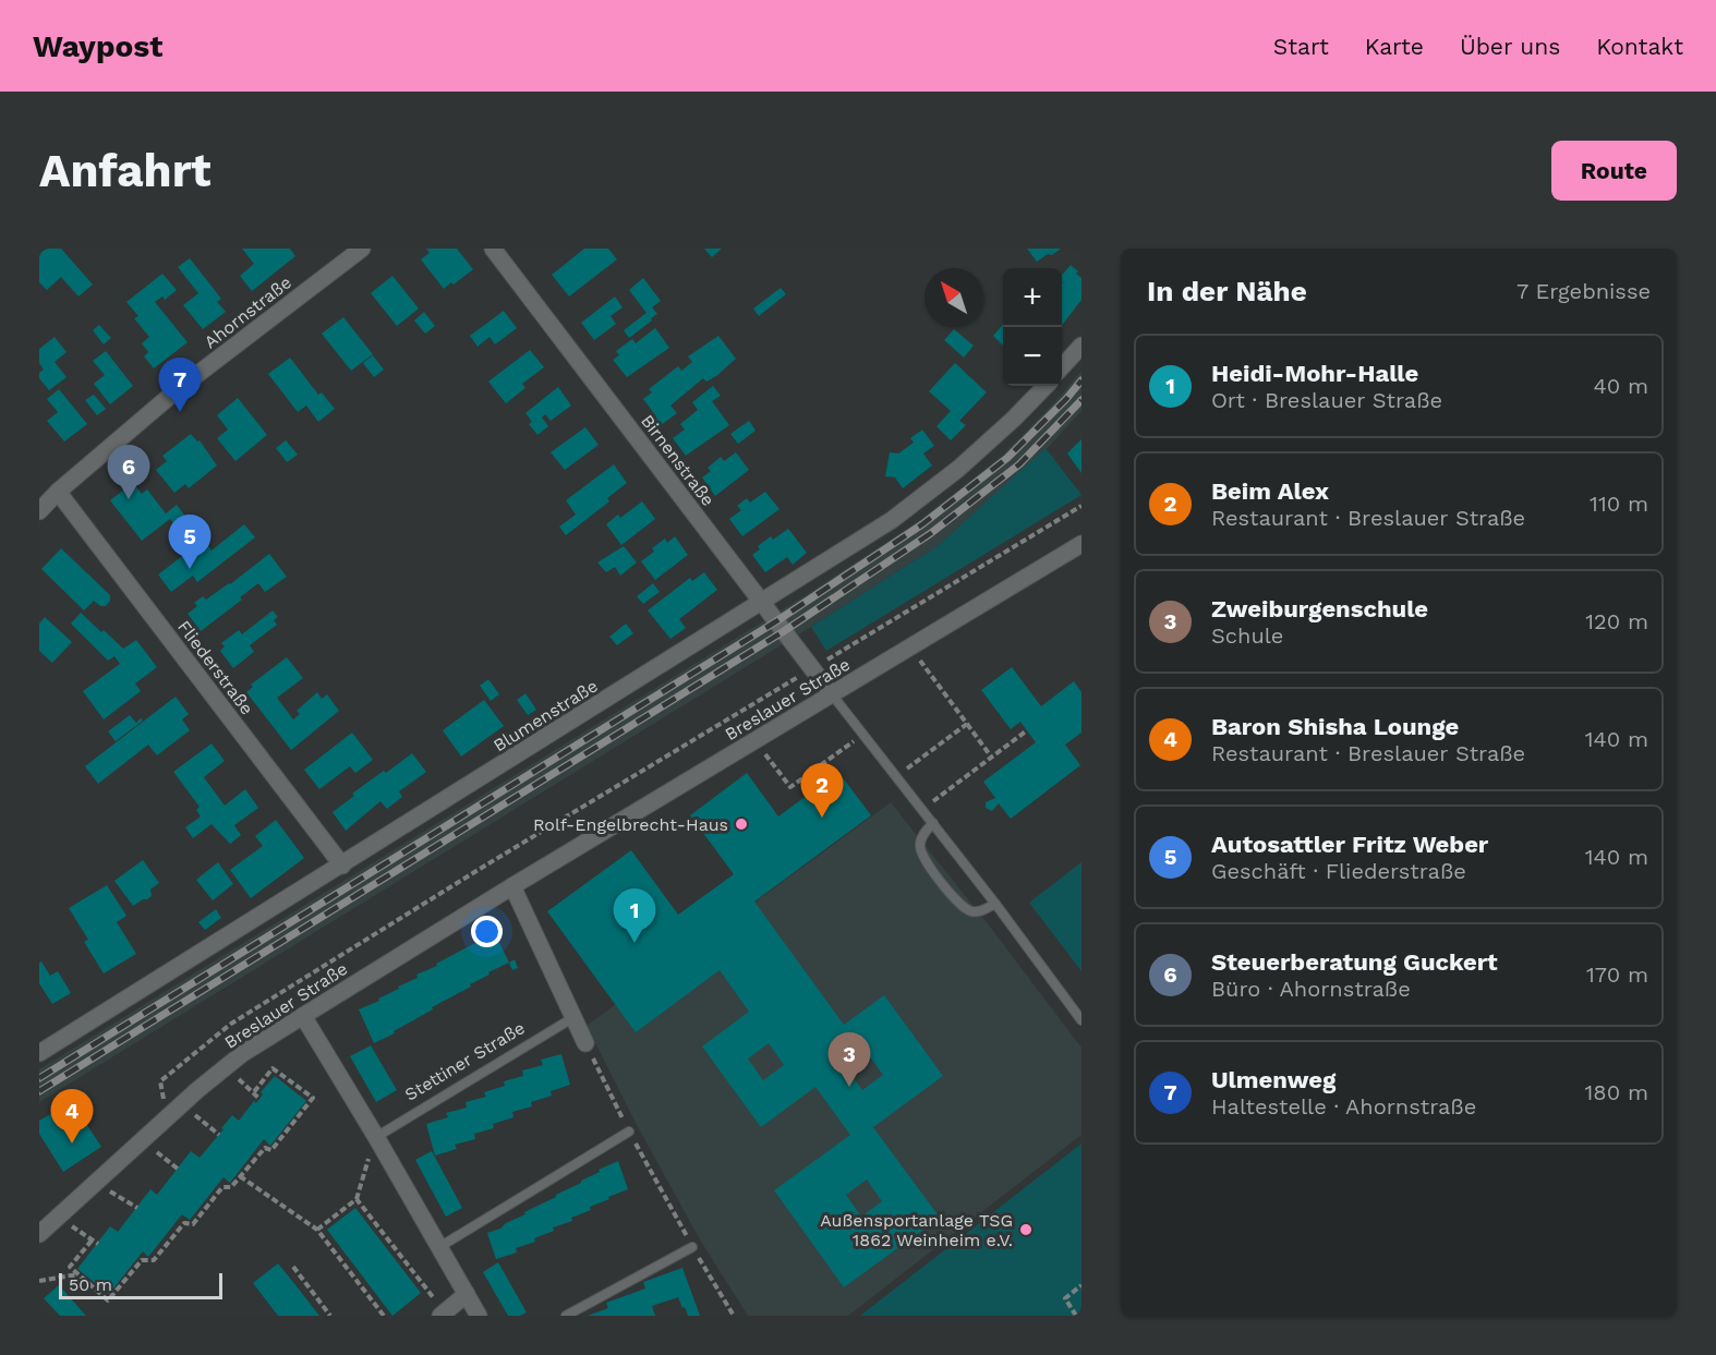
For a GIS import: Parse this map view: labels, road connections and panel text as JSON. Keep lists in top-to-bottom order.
{
  "streets": {
    "street": [
      "Ahornstraße",
      "Birnenstraße",
      "Fliederstraße",
      "Breslauer Straße",
      "Blumenstraße"
    ],
    "lane": ["Stettiner Straße"]
  },
  "crossings": [
    ["Ahornstraße", "Fliederstraße"],
    ["Birnenstraße", "Breslauer Straße"],
    ["Birnenstraße", "Blumenstraße"],
    ["Fliederstraße", "Blumenstraße"]
  ],
  "places": ["Rolf-Engelbrecht-Haus", "Außensportanlage TSG 1862 Weinheim e.V."],
  "scale_bar": "50 m",
  "north": "top left",
  "page": {
    "header": "Waypost",
    "nav": [
      "Start",
      "Karte",
      "Über uns",
      "Kontakt"
    ],
    "buttons": "Route",
    "title": "Anfahrt",
    "heading": ["In der Nähe", "7 Ergebnisse"],
    "map_buttons": ["+", "−"],
    "list": [
      {
        "mark": "1",
        "name": "Heidi-Mohr-Halle",
        "note": "Ort · Breslauer Straße",
        "value": "40 m"
      },
      {
        "mark": "2",
        "name": "Beim Alex",
        "note": "Restaurant · Breslauer Straße",
        "value": "110 m"
      },
      {
        "mark": "3",
        "name": "Zweiburgenschule",
        "note": "Schule",
        "value": "120 m"
      },
      {
        "mark": "4",
        "name": "Baron Shisha Lounge",
        "note": "Restaurant · Breslauer Straße",
        "value": "140 m"
      },
      {
        "mark": "5",
        "name": "Autosattler Fritz Weber",
        "note": "Geschäft · Fliederstraße",
        "value": "140 m"
      },
      {
        "mark": "6",
        "name": "Steuerberatung Guckert",
        "note": "Büro · Ahornstraße",
        "value": "170 m"
      },
      {
        "mark": "7",
        "name": "Ulmenweg",
        "note": "Haltestelle · Ahornstraße",
        "value": "180 m"
      }
    ],
    "pins": [
      "7",
      "6",
      "5",
      "2",
      "1",
      "3",
      "4"
    ],
    "scale": "50 m"
  }
}
